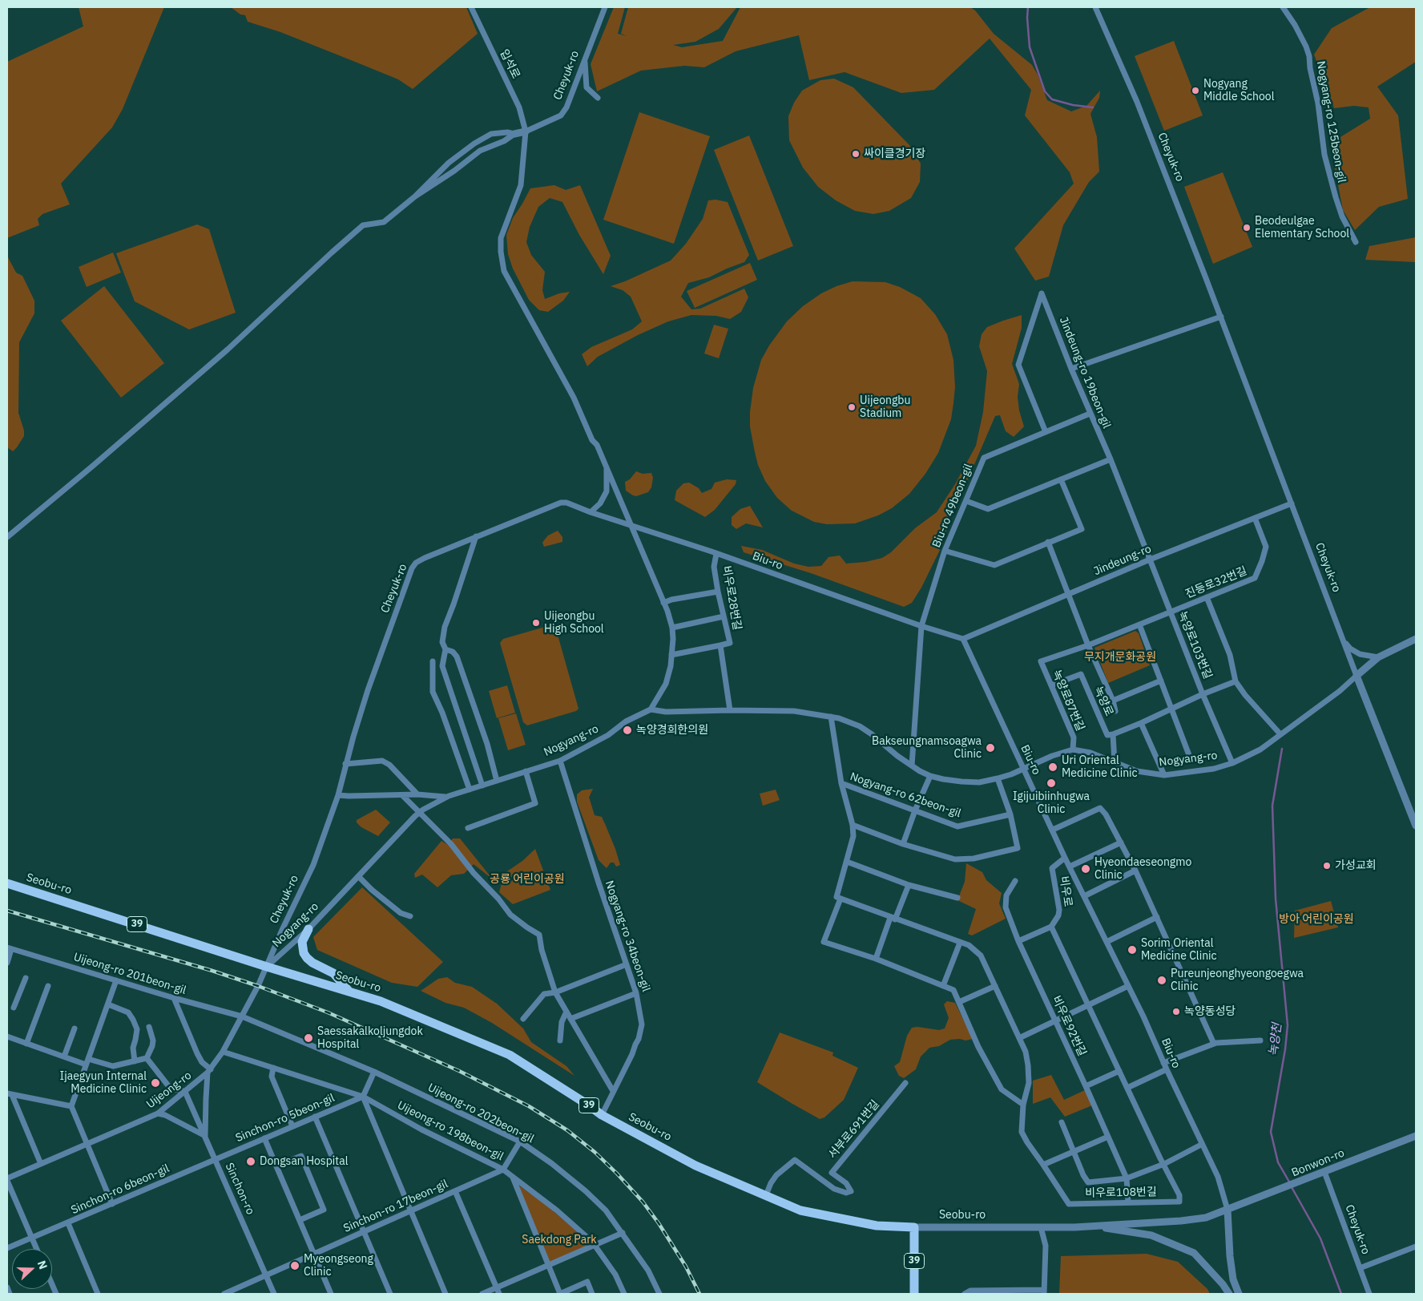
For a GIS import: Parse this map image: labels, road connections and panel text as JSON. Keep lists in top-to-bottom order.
{
  "streets": {
    "main road": ["Seobu-ro", "39"],
    "street": [
      "입석로",
      "Cheyuk-ro",
      "Nogyang-ro 125beon-gil",
      "Jindeung-ro 19beon-gil",
      "Biu-ro 49beon-gil",
      "Jindeung-ro",
      "Biu-ro",
      "진등로32번길",
      "비우로28번길",
      "녹양로103번길",
      "녹양로87번길",
      "녹양로",
      "Nogyang-ro",
      "Nogyang-ro 62beon-gil",
      "비우로",
      "Nogyang-ro 34beon-gil",
      "Uijeong-ro 201beon-gil",
      "비우로92번길",
      "Uijeong-ro",
      "Uijeong-ro 202beon-gil",
      "Sinchon-ro 5beon-gil",
      "서부로691번길",
      "Uijeong-ro 198beon-gil",
      "Bonwon-ro",
      "Sinchon-ro",
      "Sinchon-ro 6beon-gil",
      "비우로108번길",
      "Sinchon-ro 17beon-gil"
    ]
  },
  "crossings": [
    ["입석로", "Cheyuk-ro"],
    ["Cheyuk-ro", "Jindeung-ro"],
    ["Cheyuk-ro", "Biu-ro"],
    ["Cheyuk-ro", "Nogyang-ro"],
    ["Cheyuk-ro", "Seobu-ro"],
    ["Cheyuk-ro", "Uijeong-ro"],
    ["Cheyuk-ro", "Bonwon-ro"],
    ["Jindeung-ro 19beon-gil", "Biu-ro 49beon-gil"],
    ["Jindeung-ro 19beon-gil", "Jindeung-ro"],
    ["Jindeung-ro 19beon-gil", "녹양로103번길"],
    ["Biu-ro 49beon-gil", "Biu-ro"],
    ["Jindeung-ro", "Biu-ro"],
    ["Jindeung-ro", "진등로32번길"],
    ["Jindeung-ro", "녹양로103번길"],
    ["Biu-ro", "비우로28번길"],
    ["Biu-ro", "Nogyang-ro"],
    ["Biu-ro", "Seobu-ro"],
    ["Biu-ro", "비우로"],
    ["Biu-ro", "Bonwon-ro"],
    ["Biu-ro", "비우로108번길"],
    ["진등로32번길", "녹양로103번길"],
    ["진등로32번길", "녹양로87번길"],
    ["녹양로103번길", "녹양로87번길"],
    ["녹양로103번길", "녹양로"],
    ["녹양로103번길", "Nogyang-ro"],
    ["녹양로87번길", "녹양로"],
    ["녹양로87번길", "Nogyang-ro"],
    ["Nogyang-ro", "Nogyang-ro 62beon-gil"],
    ["Nogyang-ro", "Seobu-ro"],
    ["Nogyang-ro", "Nogyang-ro 34beon-gil"],
    ["Nogyang-ro", "Uijeong-ro"],
    ["Nogyang-ro 62beon-gil", "비우로108번길"],
    ["Seobu-ro", "39"],
    ["Seobu-ro", "Nogyang-ro 34beon-gil"],
    ["Seobu-ro", "Uijeong-ro"],
    ["Seobu-ro", "서부로691번길"],
    ["Seobu-ro", "Bonwon-ro"],
    ["Uijeong-ro 201beon-gil", "Uijeong-ro"],
    ["Uijeong-ro 201beon-gil", "Uijeong-ro 202beon-gil"],
    ["비우로92번길", "비우로108번길"],
    ["Uijeong-ro", "Uijeong-ro 202beon-gil"],
    ["Uijeong-ro", "Uijeong-ro 198beon-gil"],
    ["Uijeong-ro", "Sinchon-ro"],
    ["Sinchon-ro 5beon-gil", "Uijeong-ro 198beon-gil"],
    ["Sinchon-ro 5beon-gil", "Sinchon-ro"],
    ["Sinchon-ro 5beon-gil", "Sinchon-ro 6beon-gil"],
    ["Uijeong-ro 198beon-gil", "Sinchon-ro 17beon-gil"],
    ["Sinchon-ro", "Sinchon-ro 6beon-gil"],
    ["Sinchon-ro", "Sinchon-ro 17beon-gil"]
  ],
  "water": ["녹양천"],
  "parks": [
    "무지개문화공원",
    "공룡 어린이공원",
    "방아 어린이공원",
    "Saekdong Park"
  ],
  "places": [
    "Nogyang Middle School",
    "싸이클경기장",
    "Beodeulgae Elementary School",
    "Uijeongbu Stadium",
    "Uijeongbu High School",
    "녹양경희한의원",
    "Bakseungnamsoagwa Clinic",
    "Uri Oriental Medicine Clinic",
    "Igijuibiinhugwa Clinic",
    "가성교회",
    "Hyeondaeseongmo Clinic",
    "Sorim Oriental Medicine Clinic",
    "Pureunjeonghyeongoegwa Clinic",
    "녹양동성당",
    "Saessakalkoljungdok Hospital",
    "Ijaegyun Internal Medicine Clinic",
    "Dongsan Hospital",
    "Myeongseong Clinic"
  ],
  "north": "right"
}
